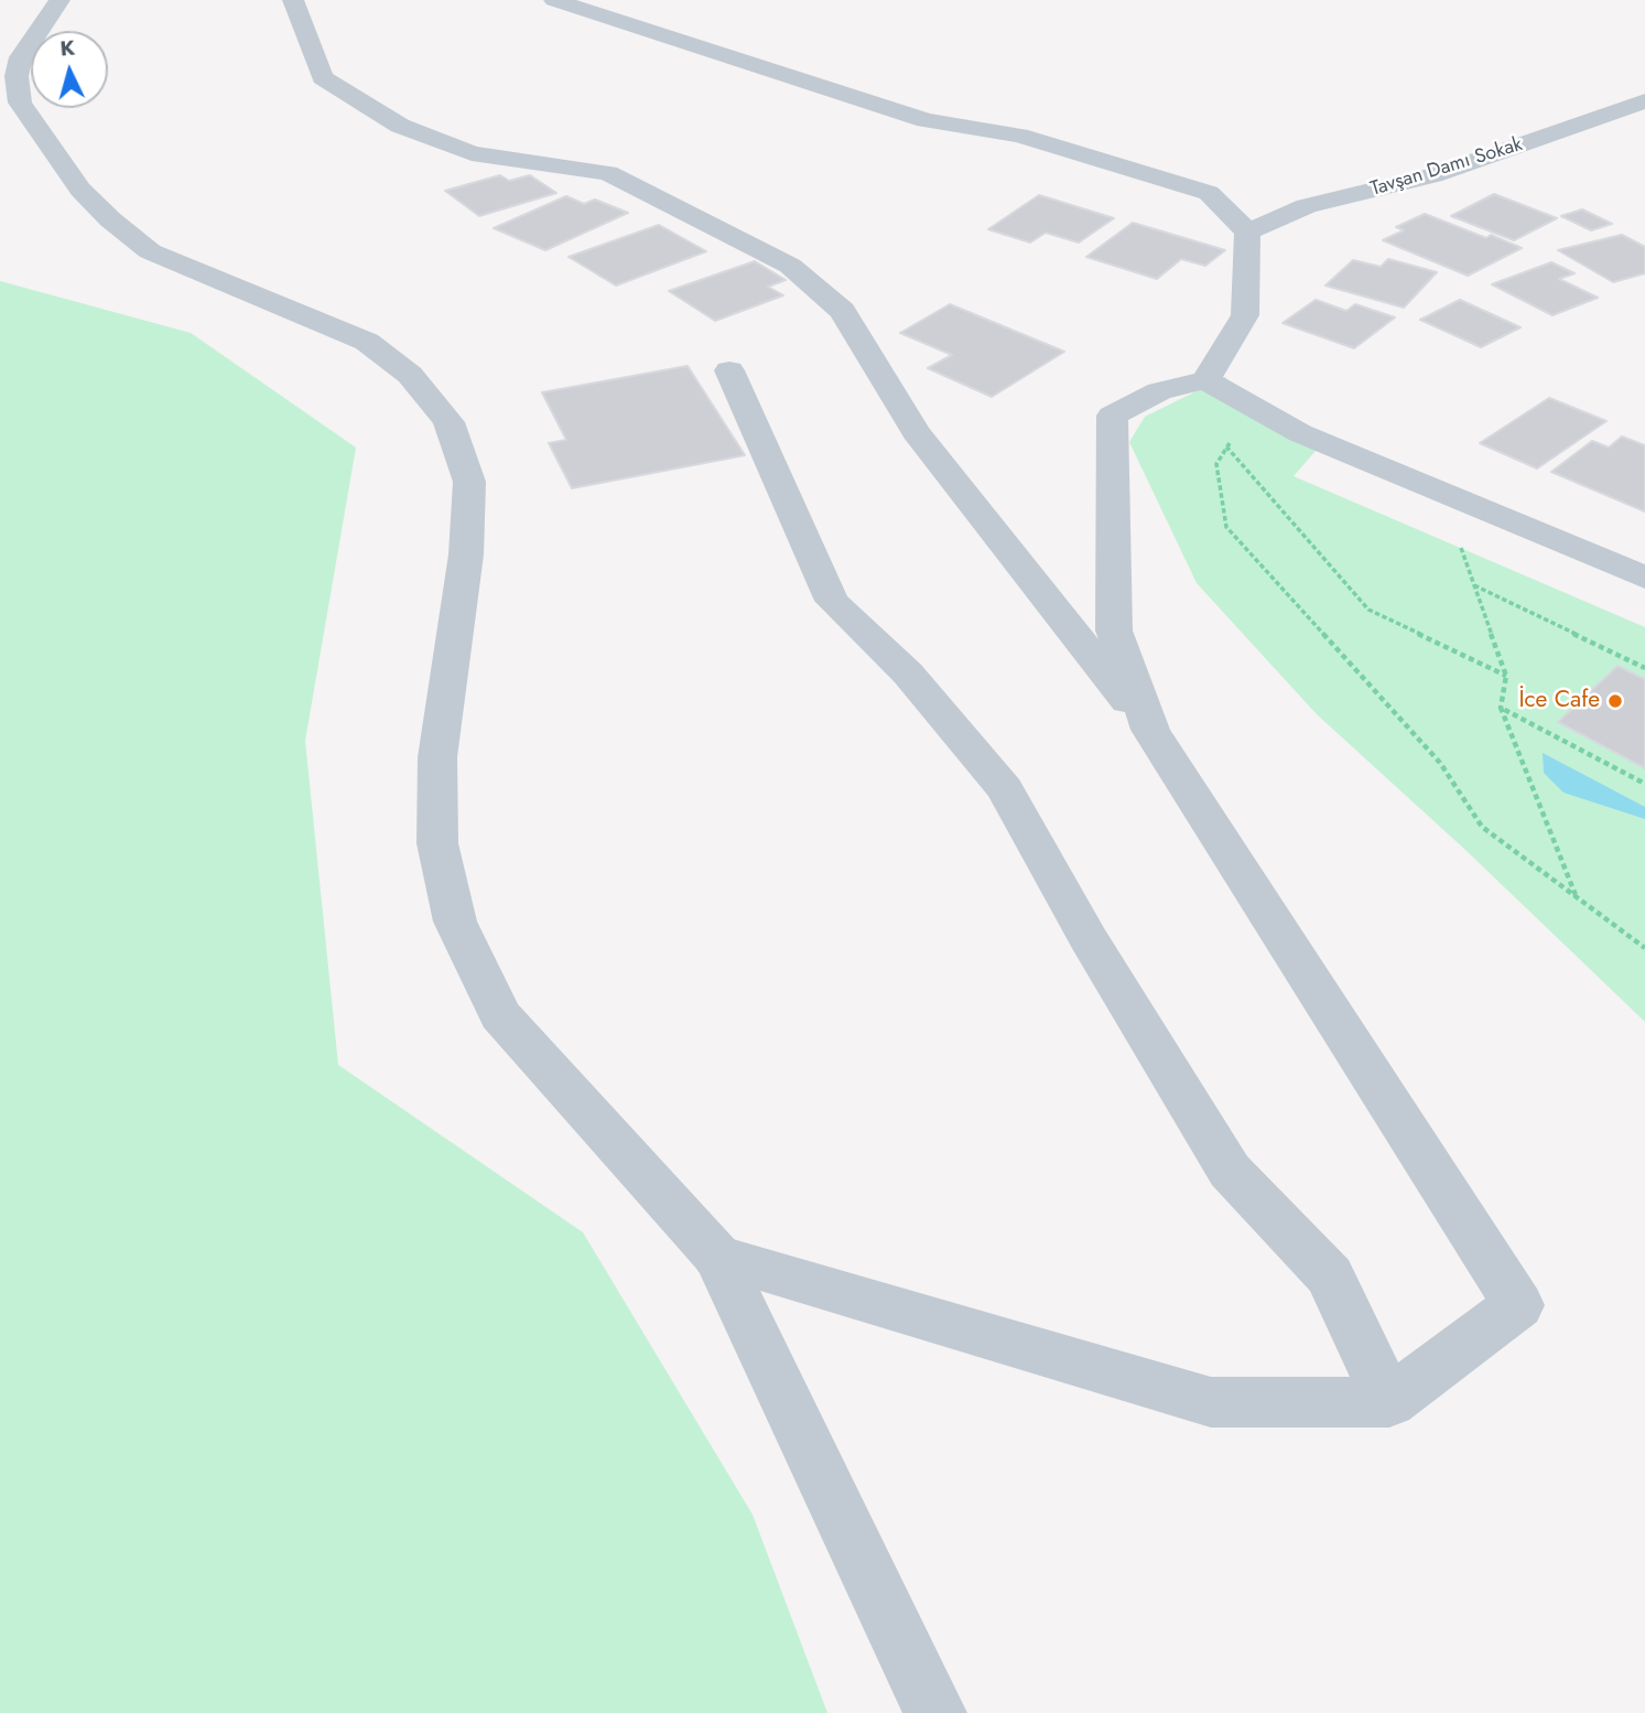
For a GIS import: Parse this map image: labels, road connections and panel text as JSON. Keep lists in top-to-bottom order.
{
  "streets": {
    "street": ["Tavşan Damı Sokak"]
  },
  "places": ["İce Cafe"],
  "north": "top"
}
